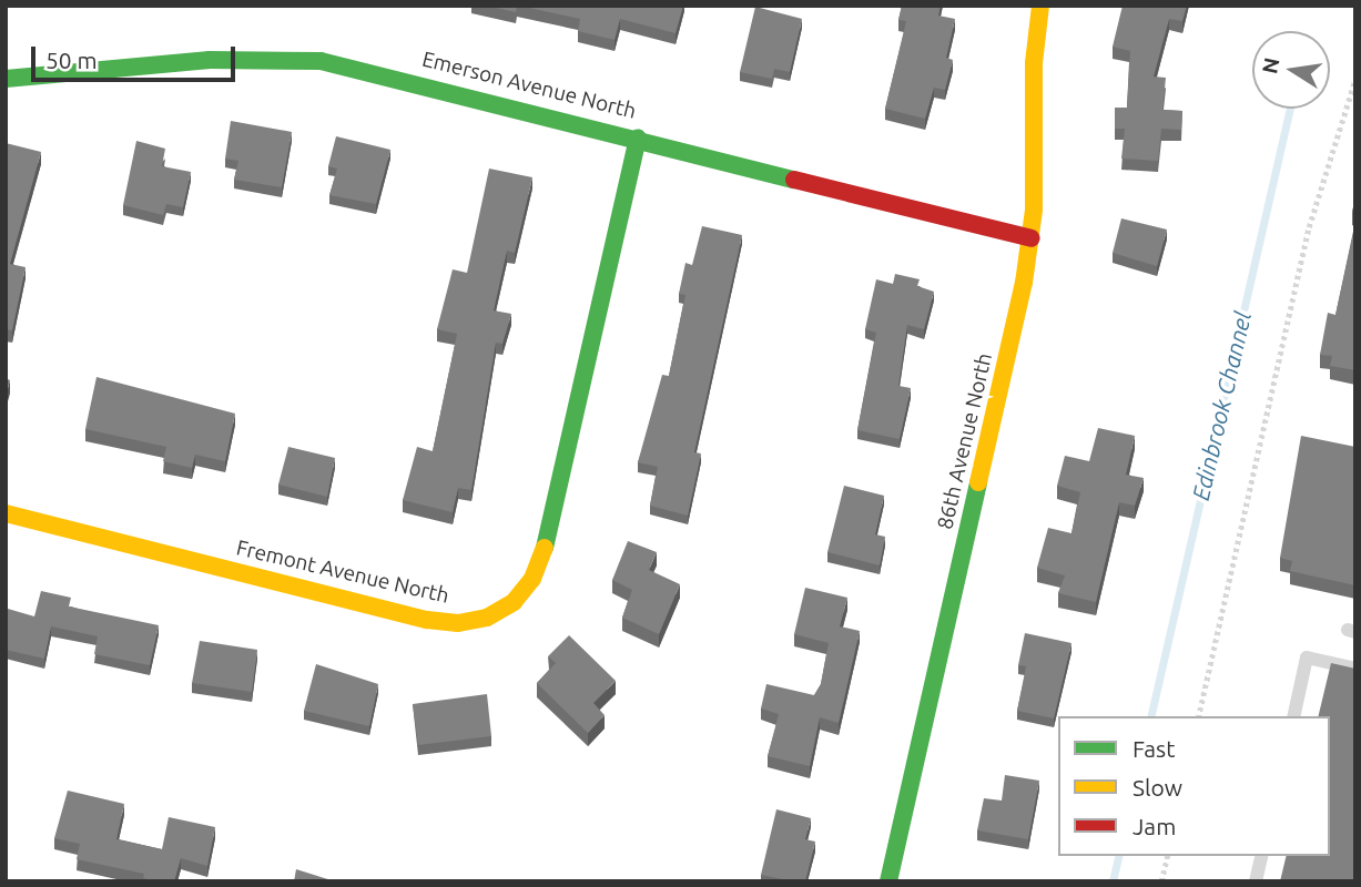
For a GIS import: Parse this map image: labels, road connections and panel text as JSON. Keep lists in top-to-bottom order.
{
  "streets": {
    "street": ["Emerson Avenue North", "86th Avenue North", "Fremont Avenue North"]
  },
  "crossings": [
    ["Emerson Avenue North", "86th Avenue North"],
    ["Emerson Avenue North", "Fremont Avenue North"]
  ],
  "water": ["Edinbrook Channel"],
  "legend": ["Fast", "Slow", "Jam"],
  "scale_bar": "50 m",
  "north": "left"
}
